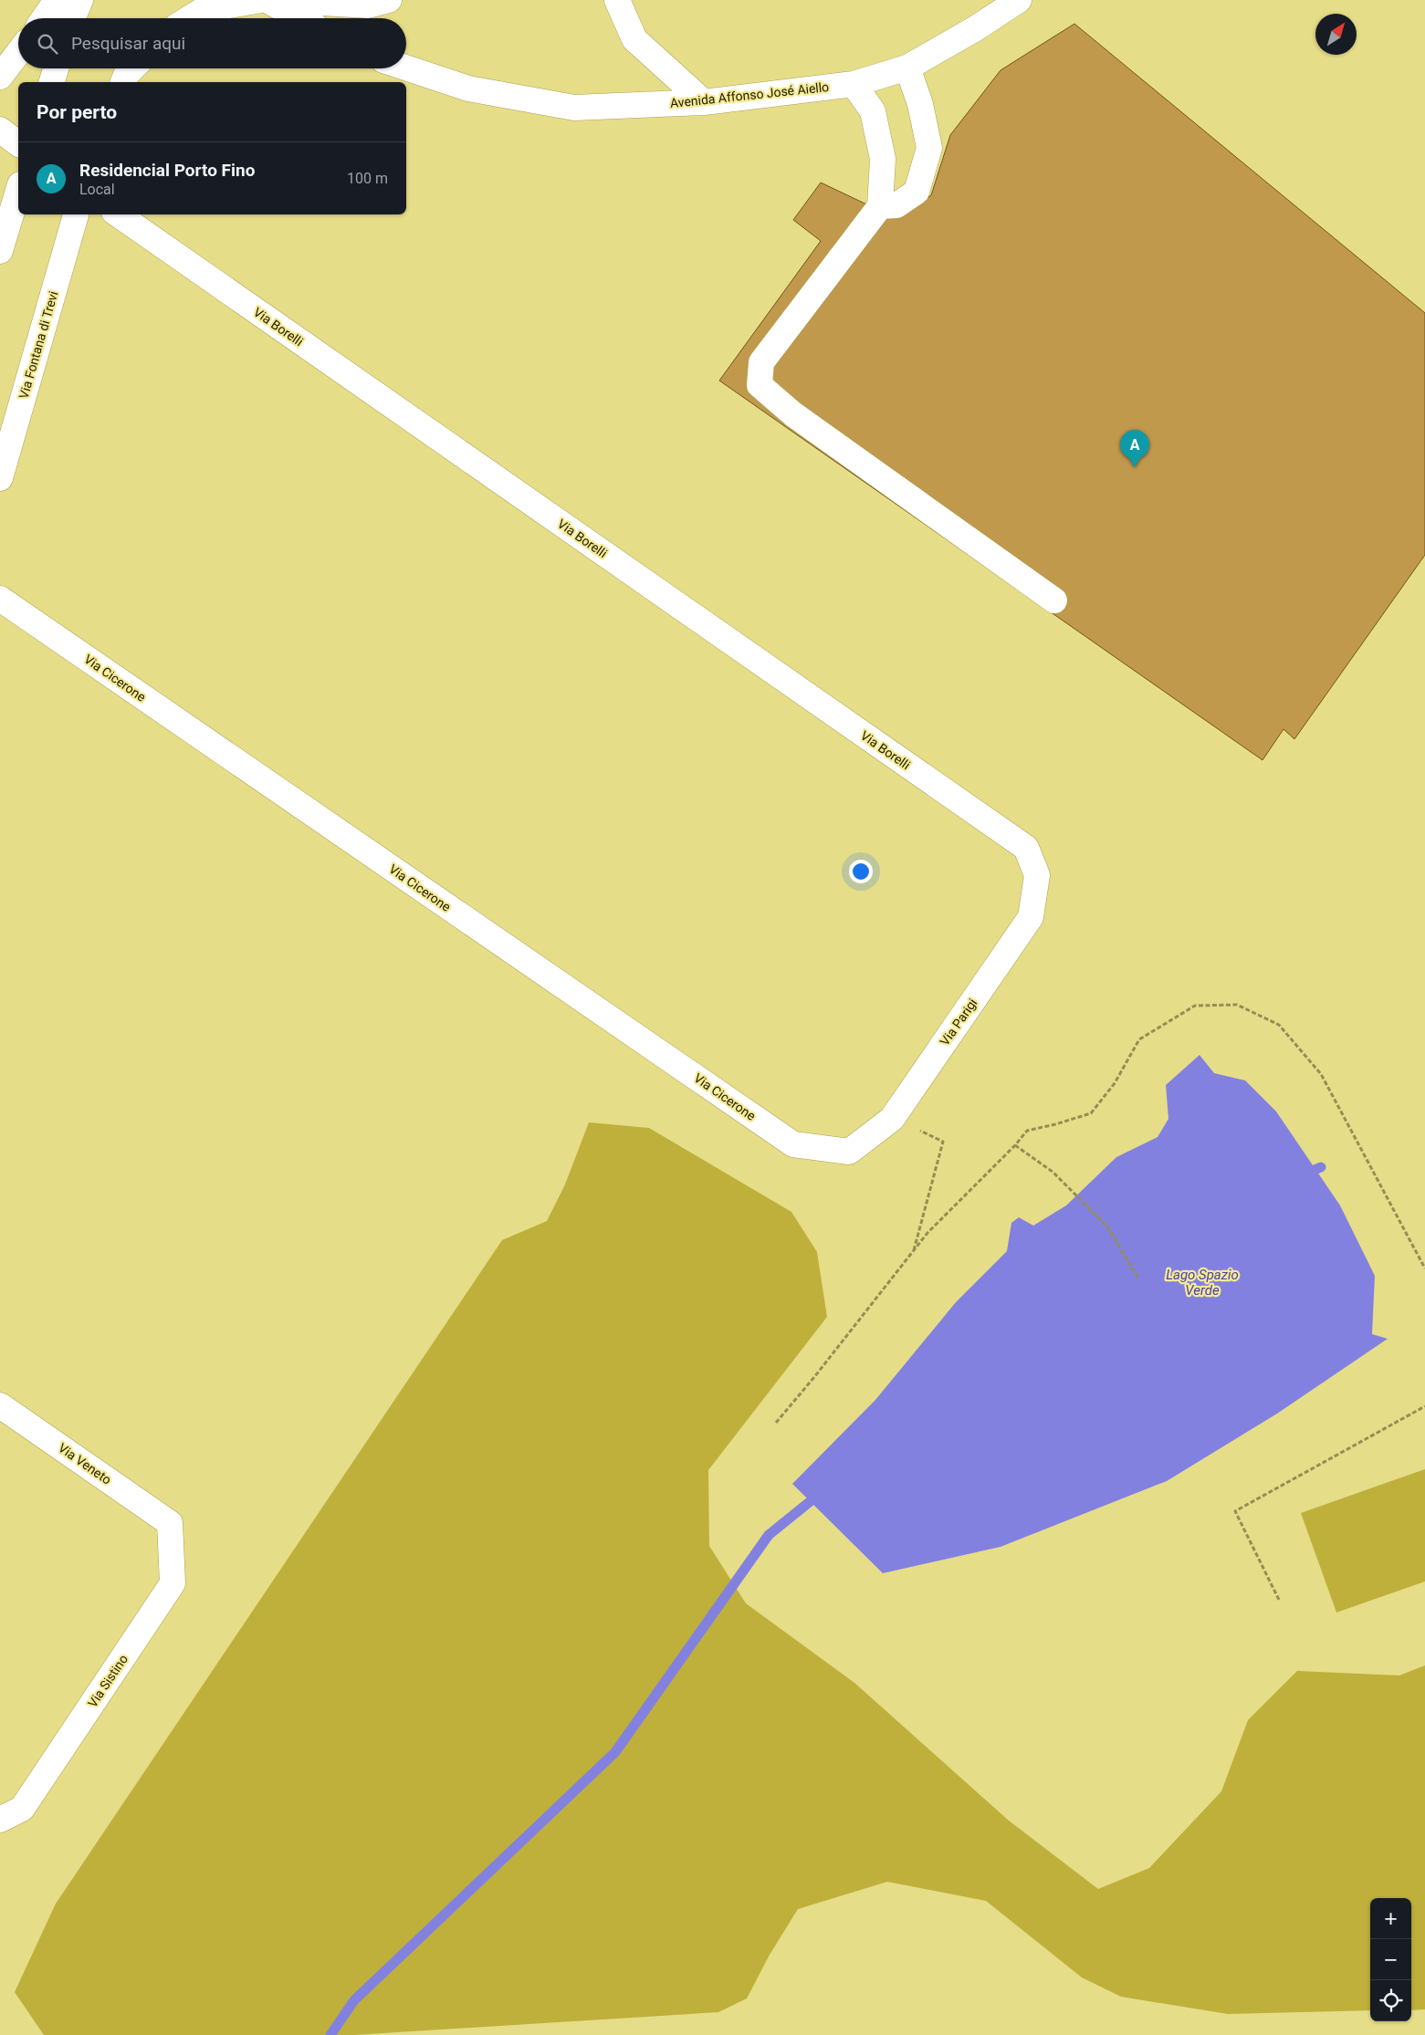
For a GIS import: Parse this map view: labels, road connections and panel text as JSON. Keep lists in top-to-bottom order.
{
  "streets": {
    "street": [
      "Avenida Affonso José Aiello",
      "Via Borelli",
      "Via Fontana di Trevi",
      "Via Cicerone",
      "Via Parigi",
      "Via Veneto",
      "Via Sistino"
    ]
  },
  "crossings": [
    ["Via Borelli", "Via Parigi"],
    ["Via Cicerone", "Via Parigi"],
    ["Via Veneto", "Via Sistino"]
  ],
  "water": ["Lago Spazio Verde"],
  "north": "top right",
  "page": {
    "search": "Pesquisar aqui",
    "heading": "Por perto",
    "list": [
      {
        "mark": "A",
        "name": "Residencial Porto Fino",
        "note": "Local",
        "value": "100 m"
      }
    ],
    "pins": "A",
    "map_buttons": ["+", "−"]
  }
}
